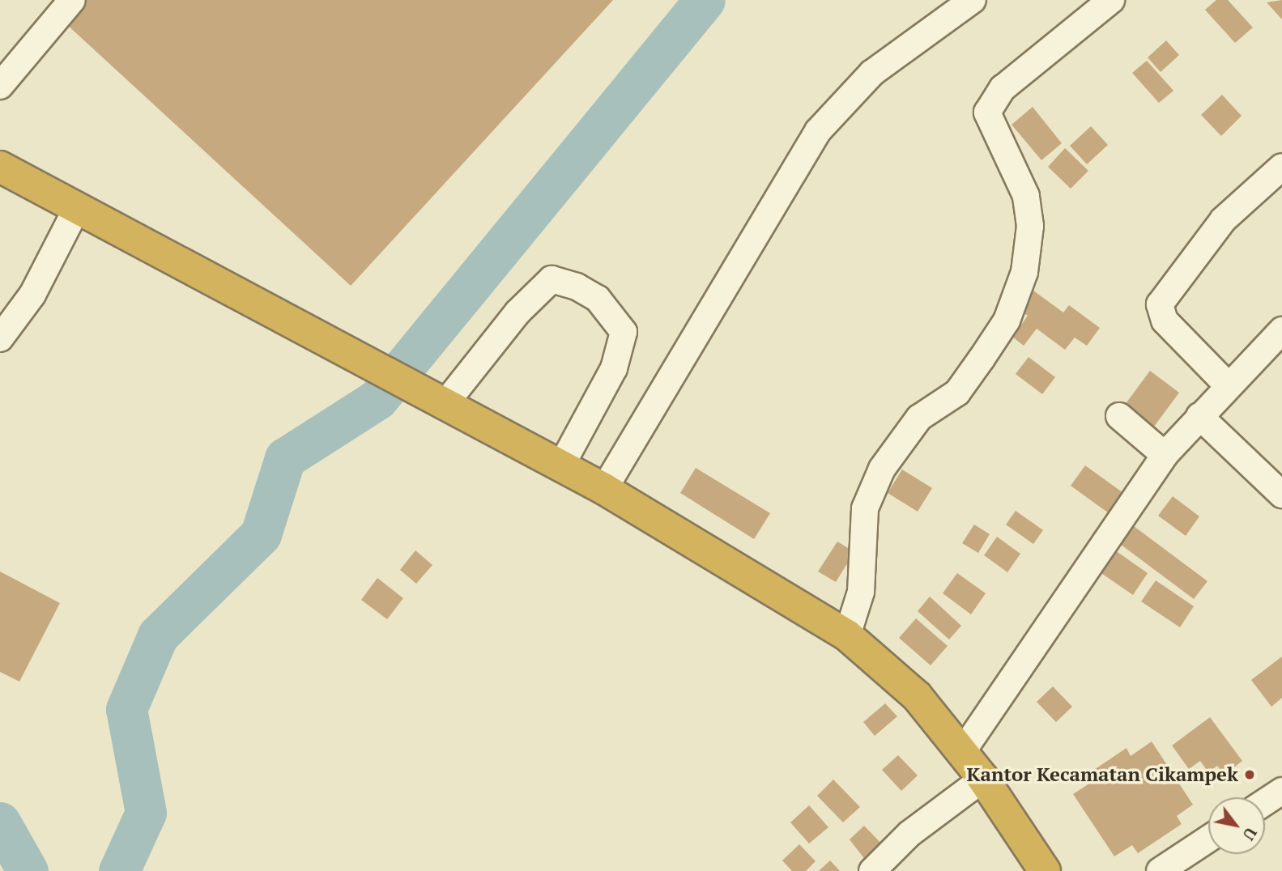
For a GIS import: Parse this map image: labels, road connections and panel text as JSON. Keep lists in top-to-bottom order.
{
  "places": ["Kantor Kecamatan Cikampek"],
  "north": "bottom right"
}
